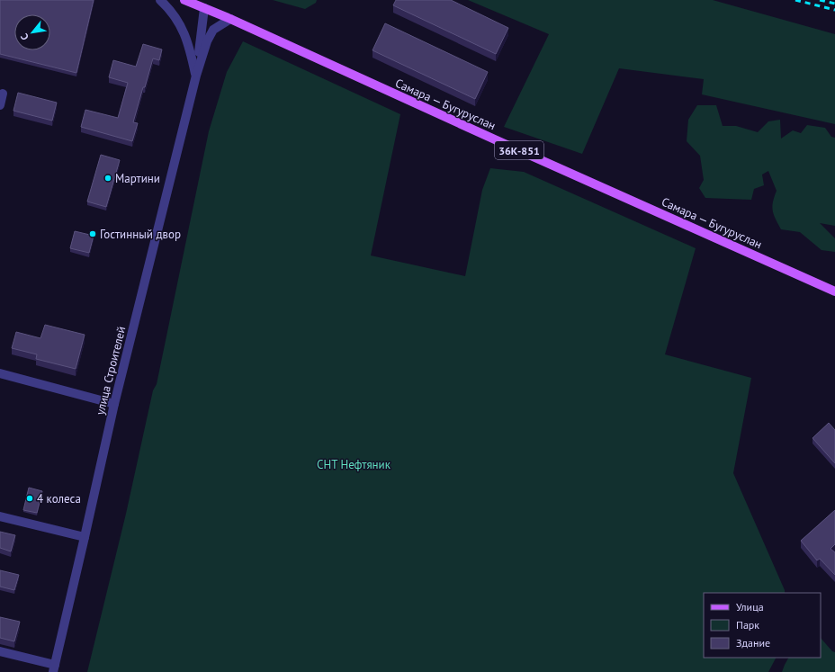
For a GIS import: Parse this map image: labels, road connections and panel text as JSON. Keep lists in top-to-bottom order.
{
  "streets": {
    "main road": ["Самара — Бугуруслан", "36К-851"],
    "street": ["улица Строителей"]
  },
  "parks": ["СНТ Нефтяник"],
  "places": ["Мартини", "Гостинный двор", "4 колеса"],
  "legend": ["Улица", "Парк", "Здание"],
  "north": "bottom left"
}
